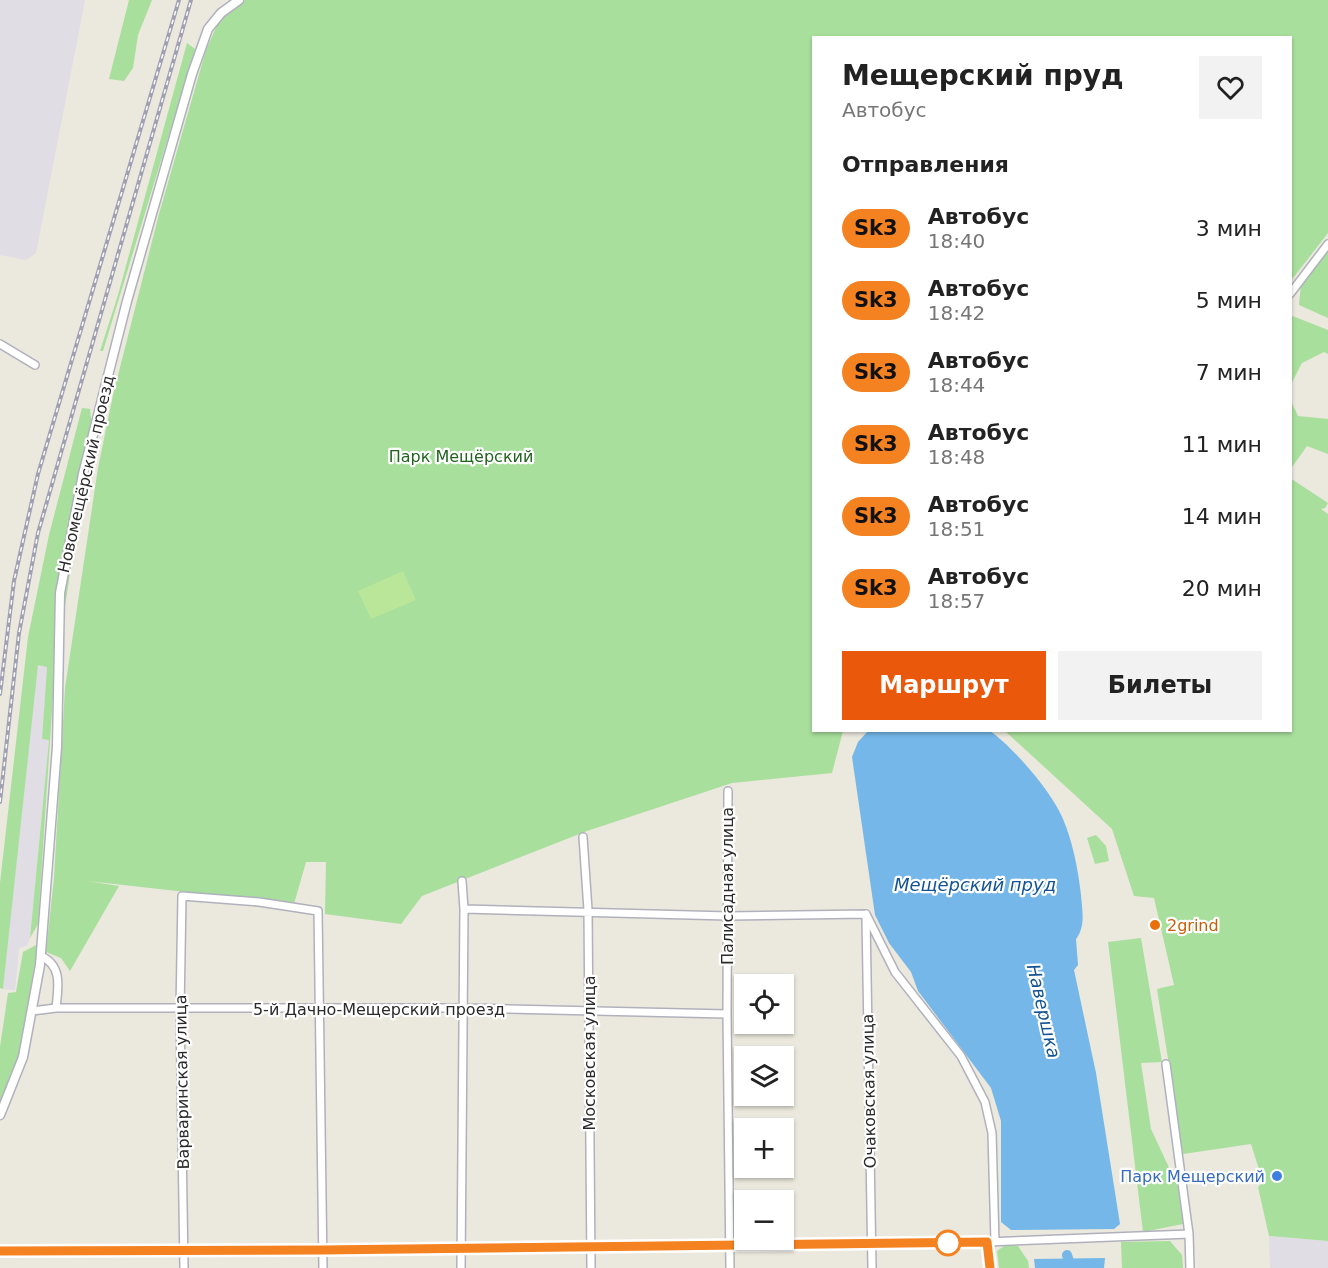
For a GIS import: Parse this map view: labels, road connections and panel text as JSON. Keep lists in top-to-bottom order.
{
  "streets": {
    "street": [
      "Новомещёрский проезд",
      "Палисадная улица",
      "5-й Дачно-Мещерский проезд",
      "Московская улица",
      "Варваринская улица",
      "Очаковская улица"
    ]
  },
  "crossings": [
    ["Новомещёрский проезд", "5-й Дачно-Мещерский проезд"],
    ["Палисадная улица", "5-й Дачно-Мещерский проезд"],
    ["5-й Дачно-Мещерский проезд", "Московская улица"],
    ["5-й Дачно-Мещерский проезд", "Варваринская улица"]
  ],
  "water": ["Мещёрский пруд", "Навершка"],
  "parks": ["Парк Мещёрский"],
  "places": ["2grind", "Парк Мещерский"],
  "lines": ["bus line Sk3"],
  "page": {
    "heading": [
      ["Мещерский пруд", "Автобус"],
      "Отправления"
    ],
    "list": [
      {
        "mark": "Sk3",
        "name": "Автобус",
        "note": "18:40",
        "value": "3 мин"
      },
      {
        "mark": "Sk3",
        "name": "Автобус",
        "note": "18:42",
        "value": "5 мин"
      },
      {
        "mark": "Sk3",
        "name": "Автобус",
        "note": "18:44",
        "value": "7 мин"
      },
      {
        "mark": "Sk3",
        "name": "Автобус",
        "note": "18:48",
        "value": "11 мин"
      },
      {
        "mark": "Sk3",
        "name": "Автобус",
        "note": "18:51",
        "value": "14 мин"
      },
      {
        "mark": "Sk3",
        "name": "Автобус",
        "note": "18:57",
        "value": "20 мин"
      }
    ],
    "buttons": ["Маршрут", "Билеты"],
    "map_buttons": ["+", "−"]
  }
}
